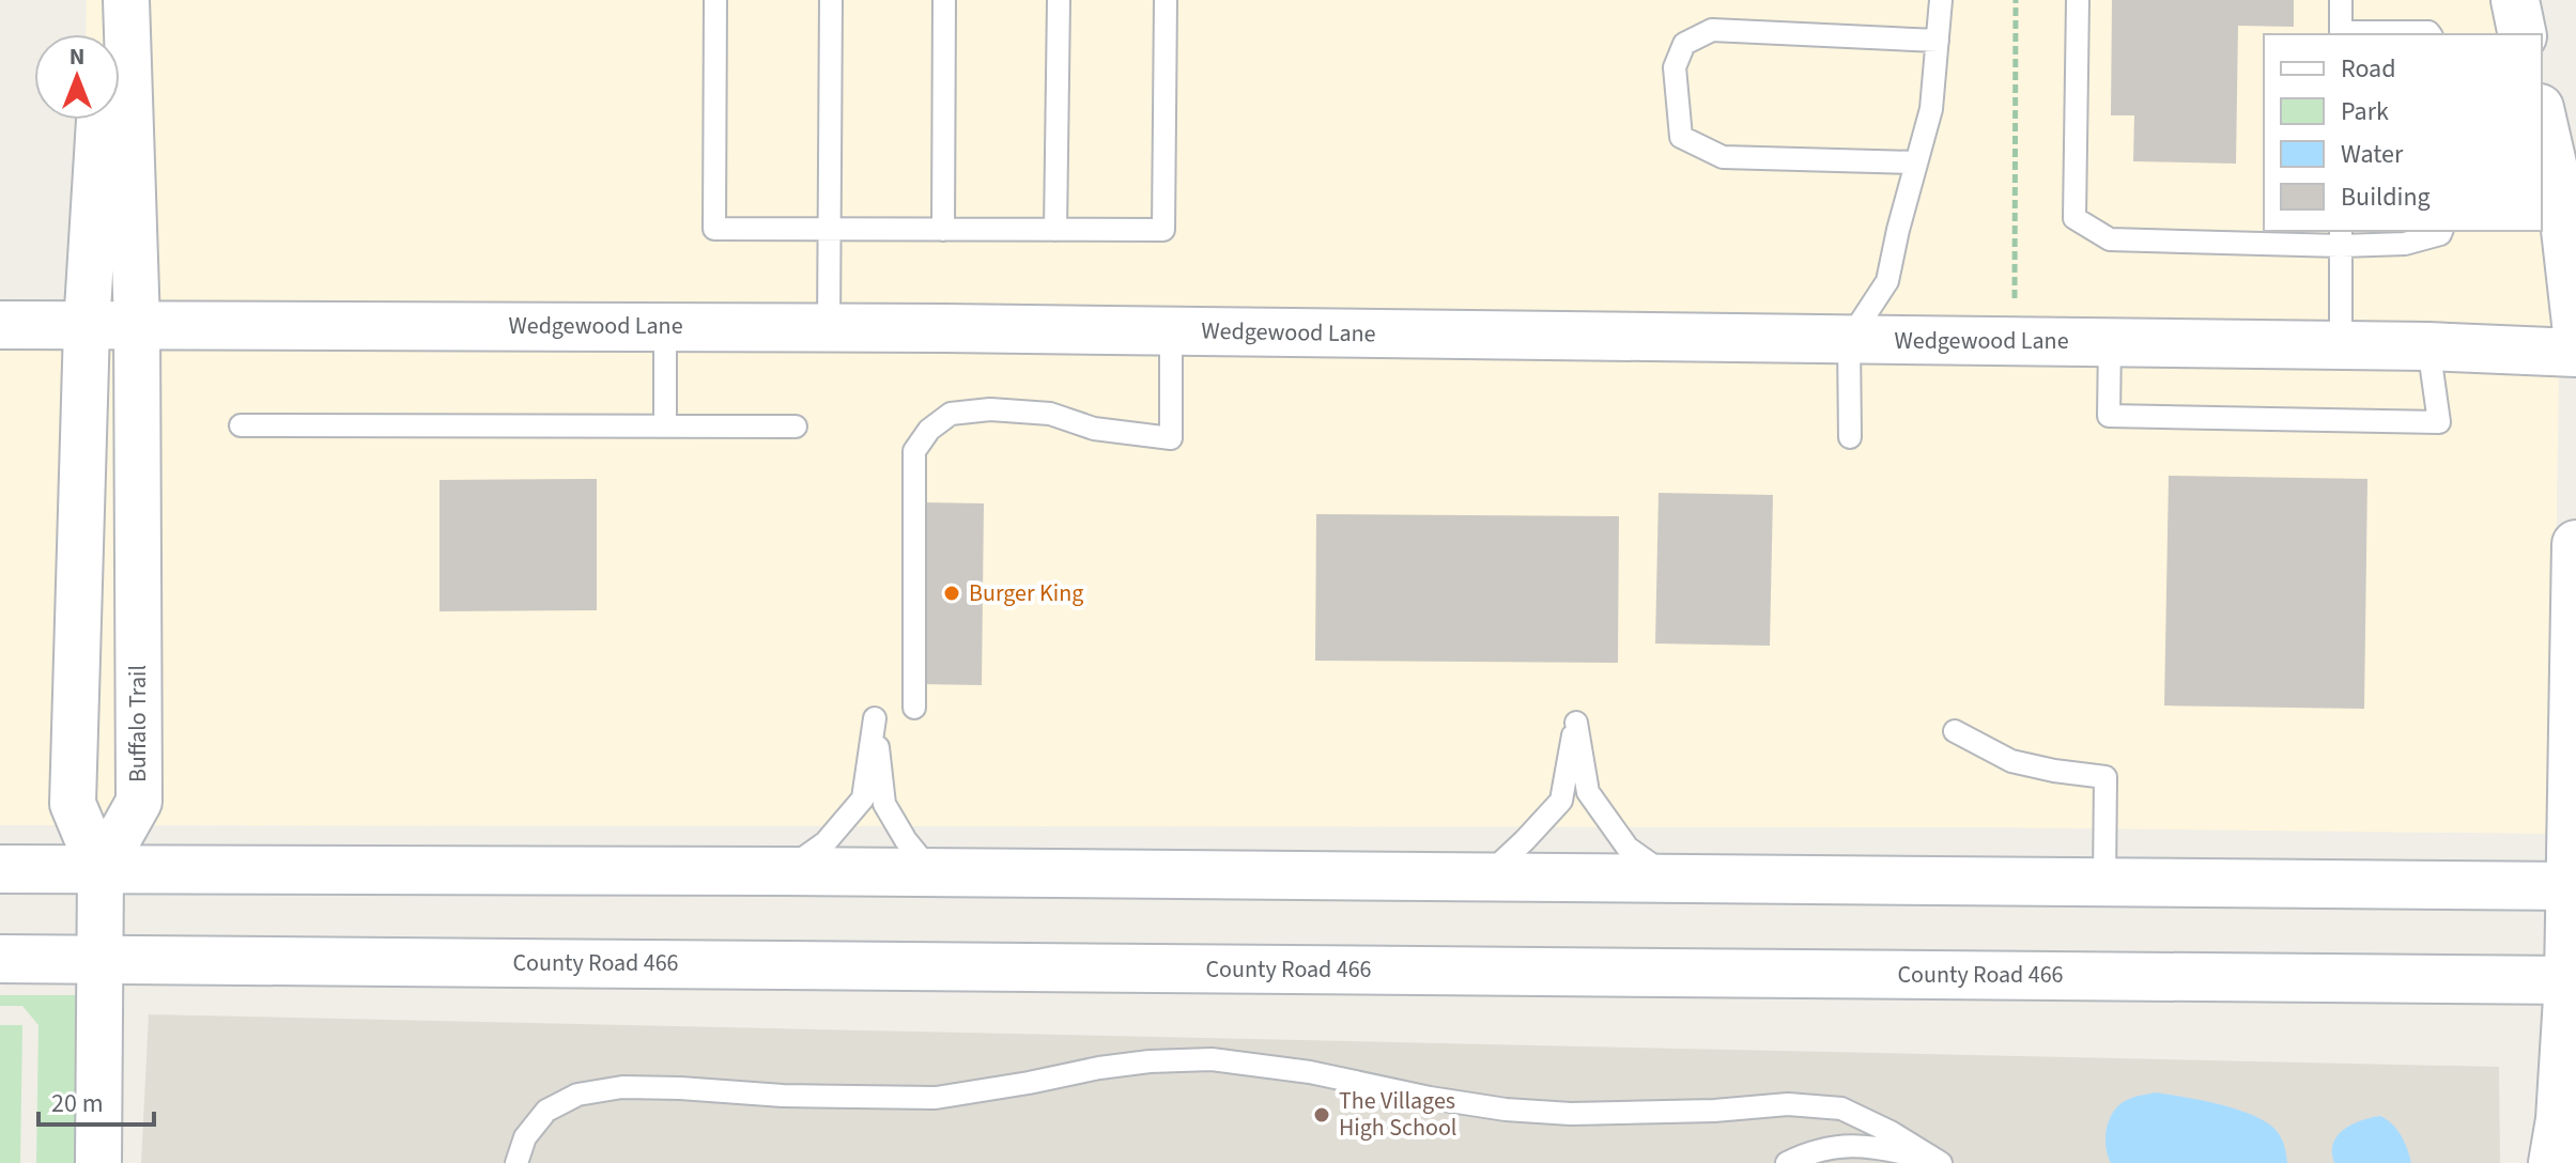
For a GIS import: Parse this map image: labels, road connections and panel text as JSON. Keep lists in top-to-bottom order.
{
  "streets": {
    "main road": ["Wedgewood Lane", "County Road 466"],
    "street": ["Buffalo Trail"]
  },
  "crossings": [
    ["Wedgewood Lane", "Buffalo Trail"]
  ],
  "places": ["Burger King", "The Villages High School"],
  "legend": [
    "Road",
    "Park",
    "Water",
    "Building"
  ],
  "scale_bar": "20 m",
  "north": "top"
}
